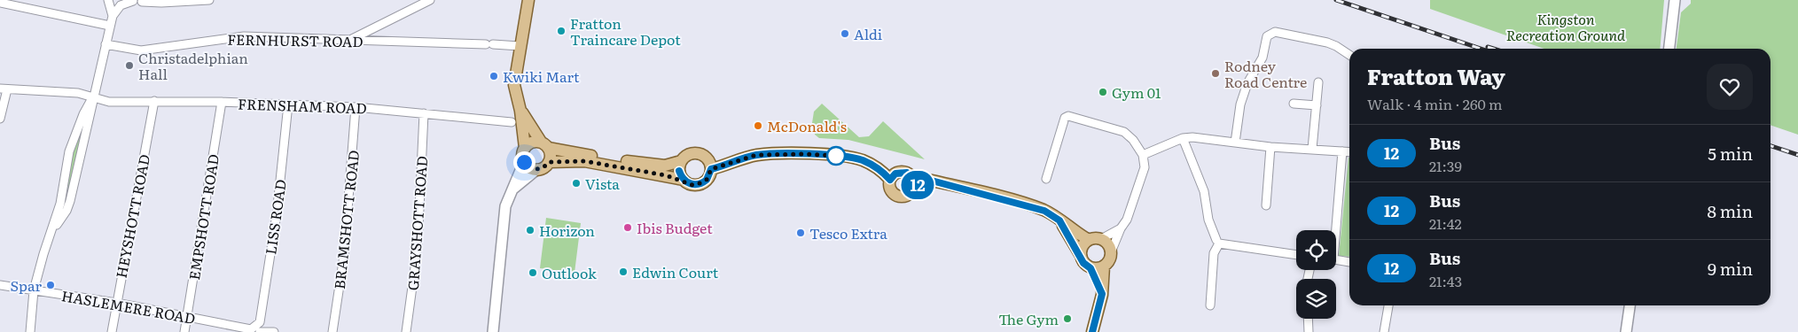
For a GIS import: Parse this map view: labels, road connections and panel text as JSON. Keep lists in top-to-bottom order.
{
  "streets": {
    "street": [
      "FERNHURST ROAD",
      "FRENSHAM ROAD",
      "HEYSHOTT ROAD",
      "EMPSHOTT ROAD",
      "LISS ROAD",
      "BRAMSHOTT ROAD",
      "GRAYSHOTT ROAD",
      "HASLEMERE ROAD"
    ]
  },
  "crossings": [
    ["FRENSHAM ROAD", "HEYSHOTT ROAD"],
    ["FRENSHAM ROAD", "EMPSHOTT ROAD"],
    ["FRENSHAM ROAD", "LISS ROAD"],
    ["FRENSHAM ROAD", "BRAMSHOTT ROAD"],
    ["FRENSHAM ROAD", "GRAYSHOTT ROAD"],
    ["HEYSHOTT ROAD", "HASLEMERE ROAD"],
    ["EMPSHOTT ROAD", "HASLEMERE ROAD"],
    ["LISS ROAD", "HASLEMERE ROAD"]
  ],
  "parks": ["Kingston Recreation Ground"],
  "places": [
    "Fratton Traincare Depot",
    "Aldi",
    "Christadelphian Hall",
    "Rodney Road Centre",
    "Kwiki Mart",
    "Gym 01",
    "McDonald's",
    "Vista",
    "Ibis Budget",
    "Horizon",
    "Tesco Extra",
    "Edwin Court",
    "Outlook",
    "Spar",
    "The Gym"
  ],
  "lines": ["bus line 12"],
  "page": {
    "on_map": "12",
    "heading": ["Fratton Way", "Walk · 4 min · 260 m"],
    "list": [
      {
        "mark": "12",
        "name": "Bus",
        "note": "21:39",
        "value": "5 min"
      },
      {
        "mark": "12",
        "name": "Bus",
        "note": "21:42",
        "value": "8 min"
      },
      {
        "mark": "12",
        "name": "Bus",
        "note": "21:43",
        "value": "9 min"
      }
    ]
  }
}
